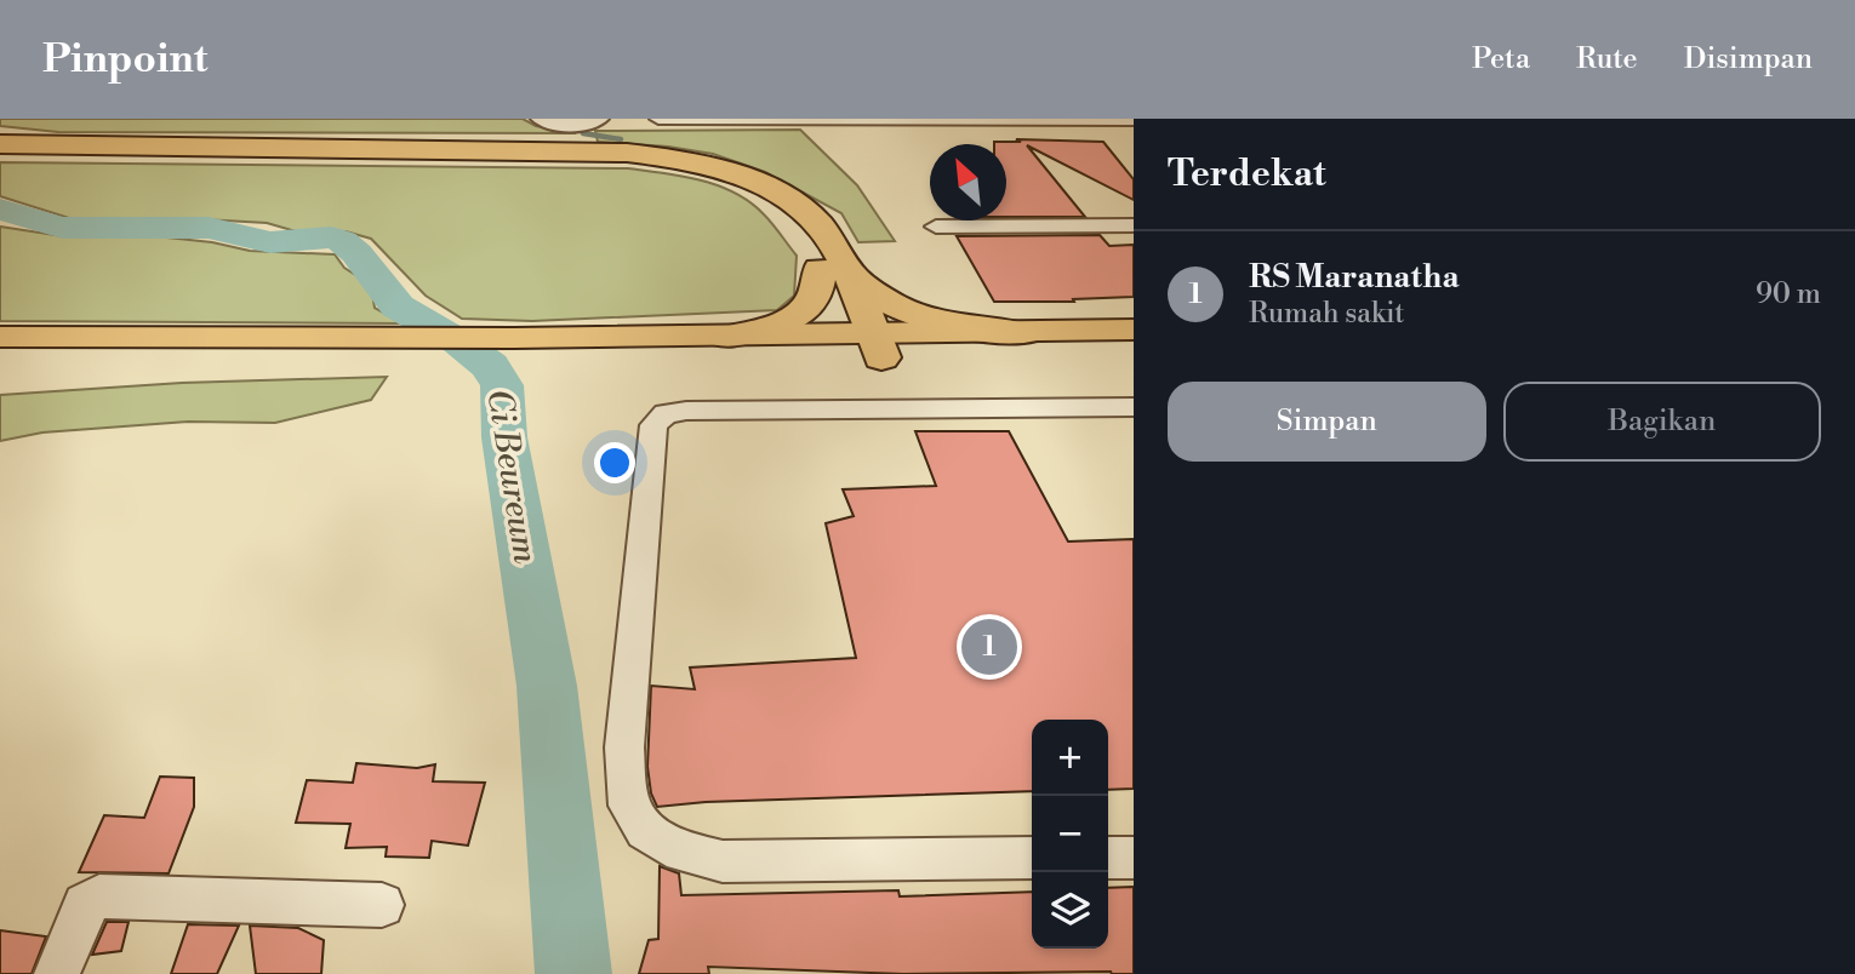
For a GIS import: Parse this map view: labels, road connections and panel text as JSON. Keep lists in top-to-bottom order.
{
  "water": ["Ci Beureum"],
  "north": "top left",
  "page": {
    "header": "Pinpoint",
    "nav": ["Peta", "Rute", "Disimpan"],
    "heading": "Terdekat",
    "list": [
      {
        "mark": "1",
        "name": "RS Maranatha",
        "note": "Rumah sakit",
        "value": "90 m"
      }
    ],
    "buttons": ["Simpan", "Bagikan"],
    "pins": "1",
    "map_buttons": ["+", "−"]
  }
}
